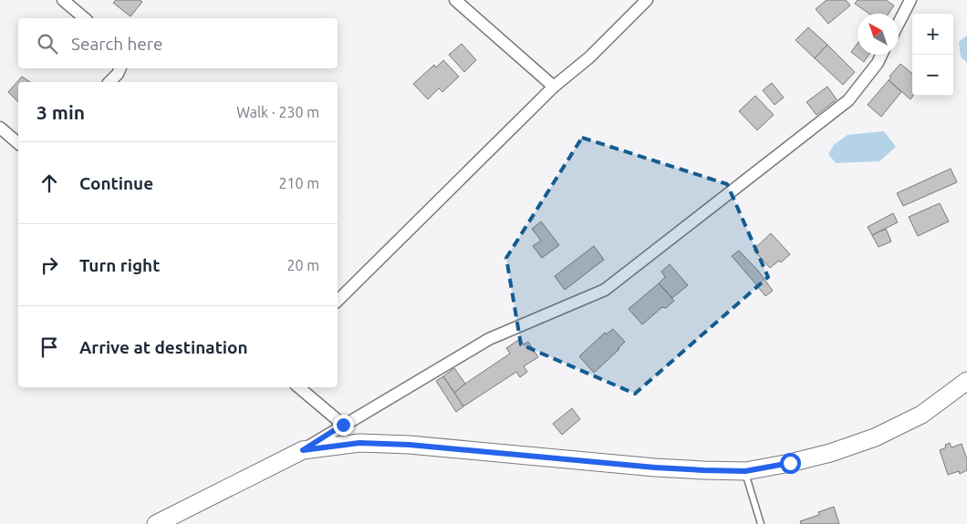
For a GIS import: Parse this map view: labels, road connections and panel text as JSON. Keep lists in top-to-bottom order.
{
  "north": "top left",
  "page": {
    "map_buttons": ["+", "−"],
    "search": "Search here",
    "heading": ["3 min", "Walk · 230 m"],
    "list": [
      ["Continue", "210 m"],
      ["Turn right", "20 m"],
      "Arrive at destination"
    ]
  }
}
